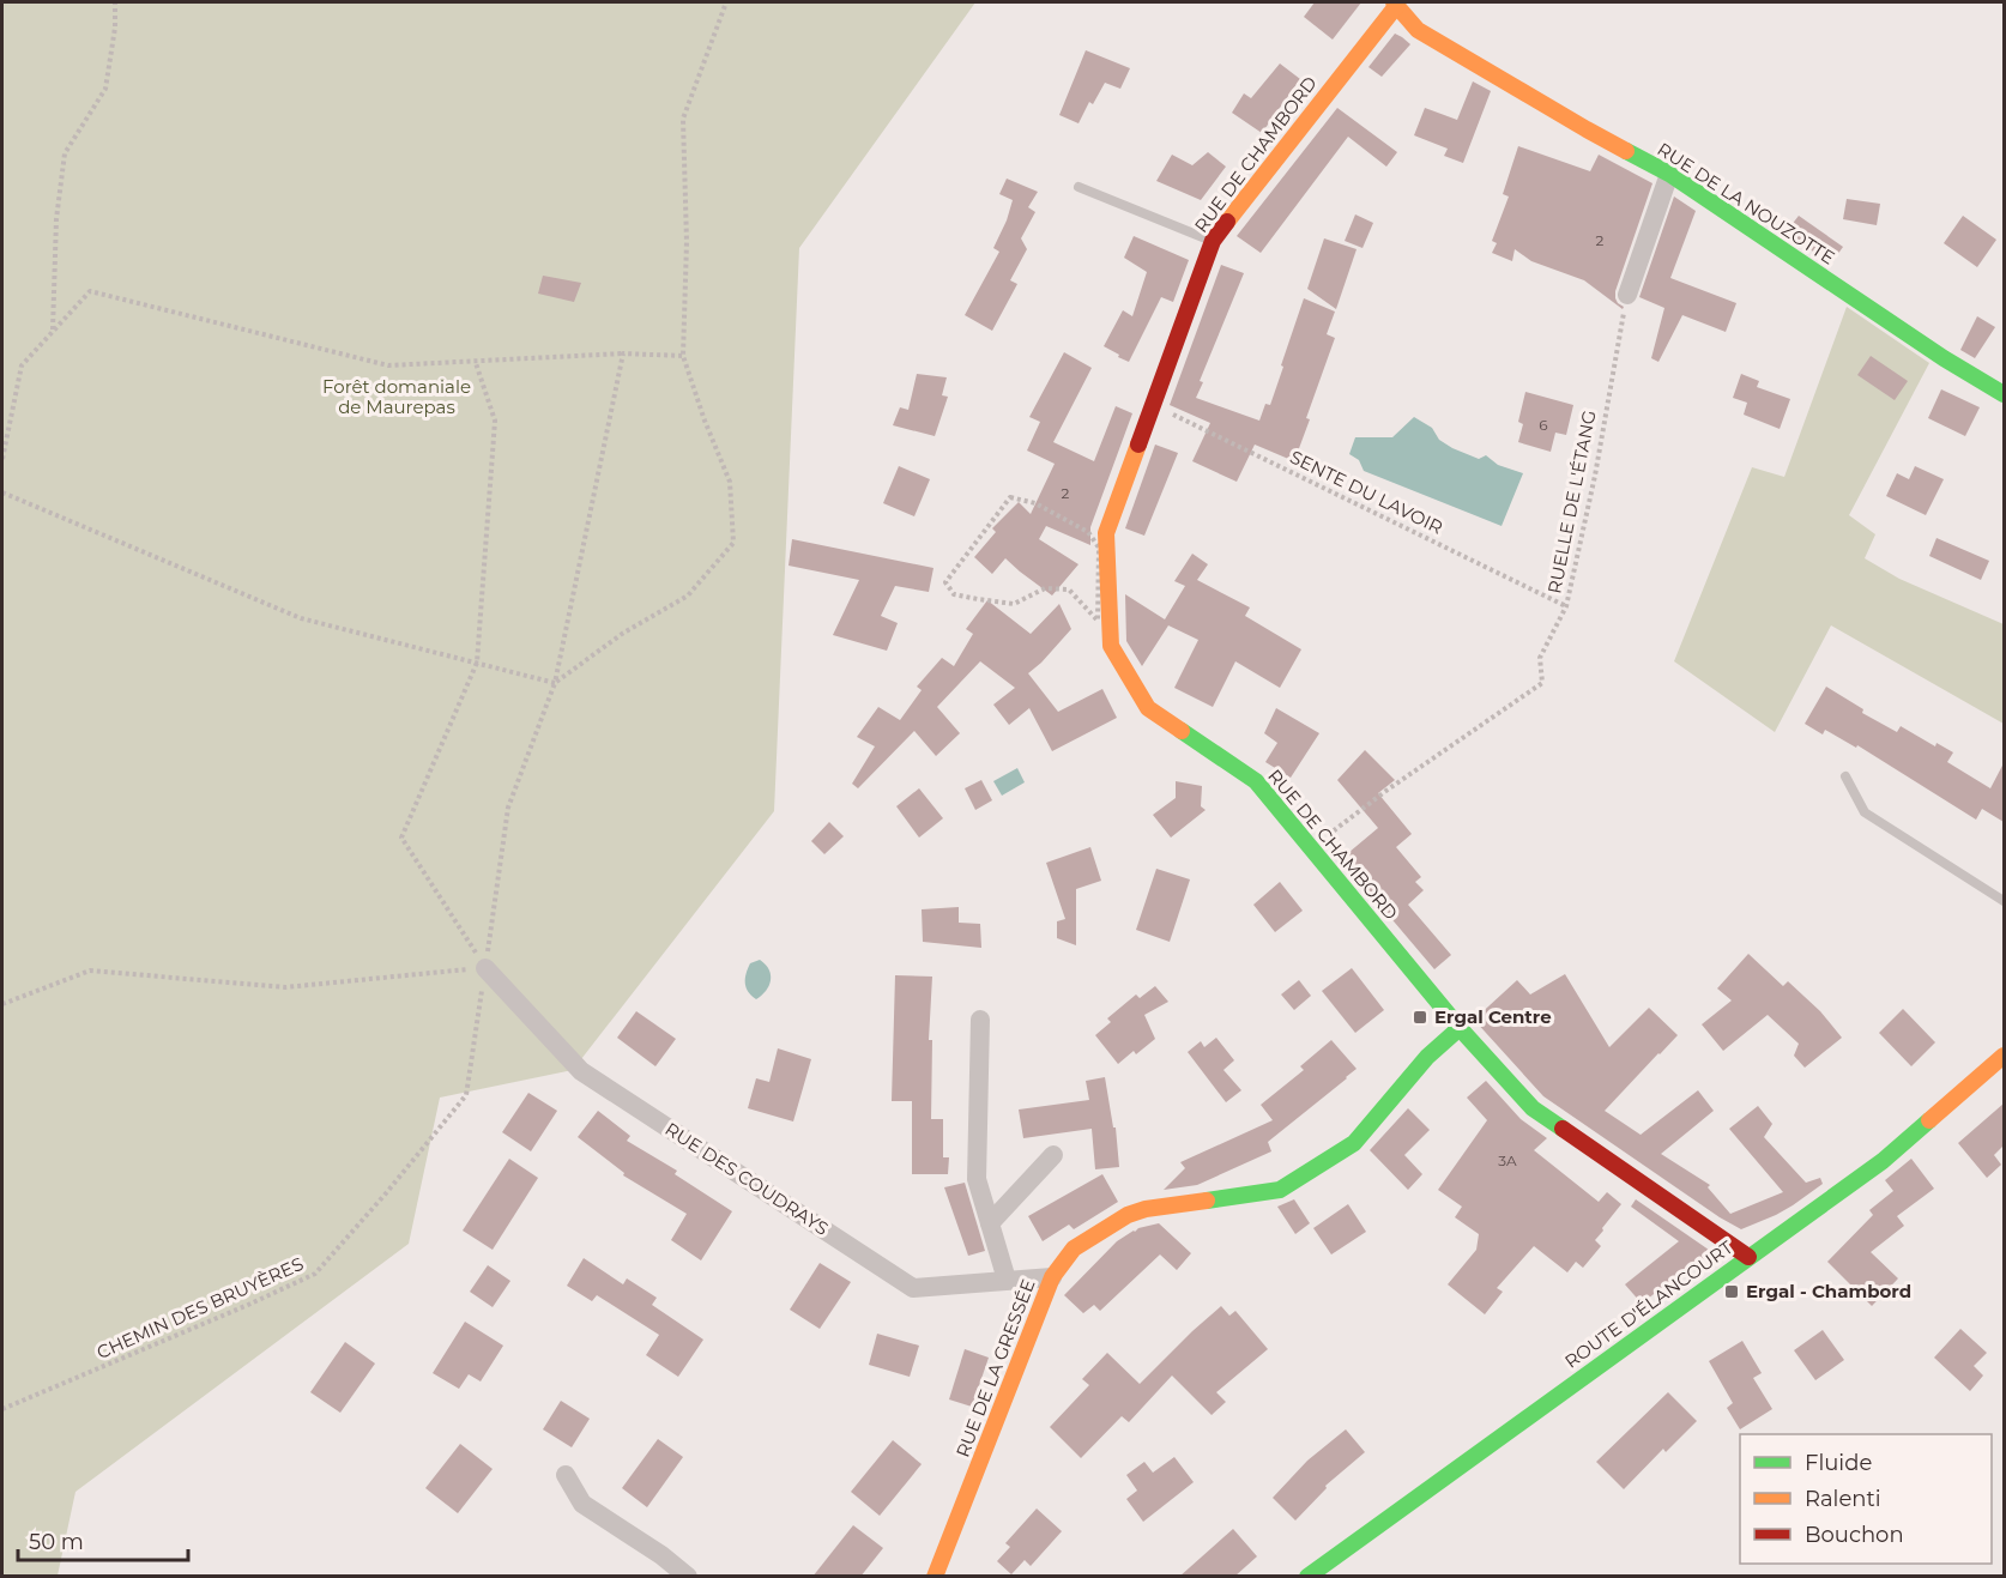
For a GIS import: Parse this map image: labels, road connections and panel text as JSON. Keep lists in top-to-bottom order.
{
  "streets": {
    "street": [
      "RUE DE CHAMBORD",
      "RUE DE LA NOUZOTTE",
      "RUE DES COUDRAYS",
      "ROUTE D'ÉLANCOURT",
      "RUE DE LA GRESSÉE"
    ],
    "path": ["SENTE DU LAVOIR", "RUELLE DE L'ÉTANG", "CHEMIN DES BRUYÈRES"]
  },
  "crossings": [
    ["RUE DE CHAMBORD", "RUE DE LA NOUZOTTE"],
    ["RUE DE CHAMBORD", "SENTE DU LAVOIR"],
    ["RUE DE CHAMBORD", "RUELLE DE L'ÉTANG"],
    ["RUE DE CHAMBORD", "ROUTE D'ÉLANCOURT"],
    ["RUE DE CHAMBORD", "RUE DE LA GRESSÉE"],
    ["SENTE DU LAVOIR", "RUELLE DE L'ÉTANG"],
    ["RUE DES COUDRAYS", "CHEMIN DES BRUYÈRES"],
    ["RUE DES COUDRAYS", "RUE DE LA GRESSÉE"]
  ],
  "parks": ["Forêt domaniale de Maurepas"],
  "places": {
    "transit": ["Ergal Centre", "Ergal - Chambord"]
  },
  "house_numbers": [
    "2",
    "6",
    "2",
    "3A"
  ],
  "legend": ["Fluide", "Ralenti", "Bouchon"],
  "scale_bar": "50 m"
}
